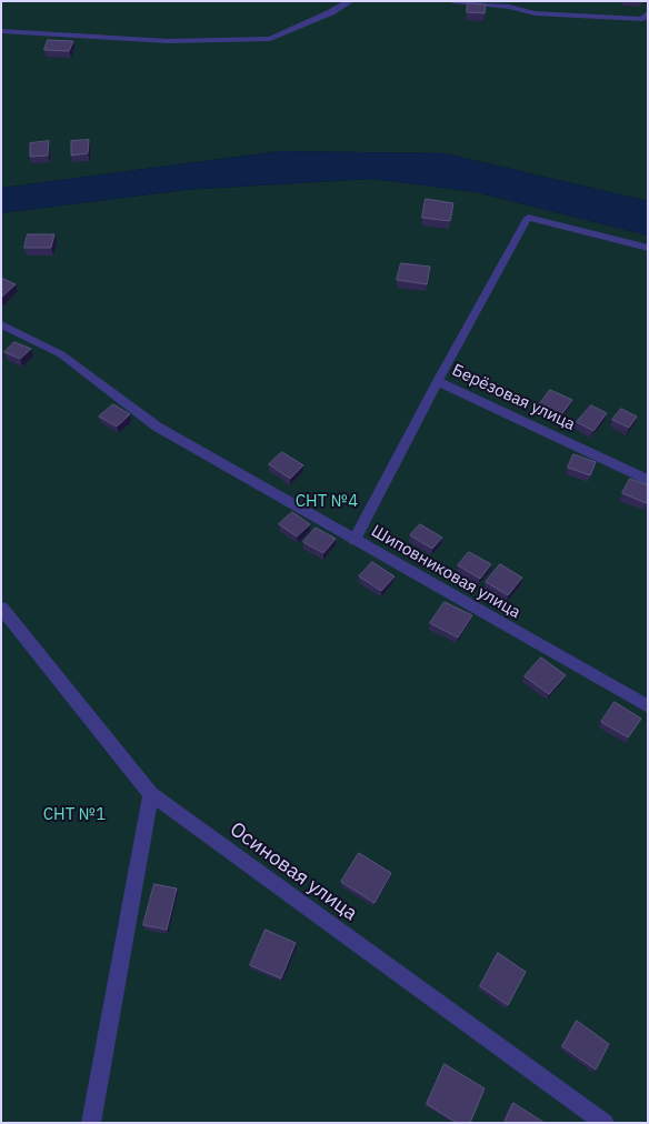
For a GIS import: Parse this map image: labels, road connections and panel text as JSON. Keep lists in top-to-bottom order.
{
  "streets": {
    "street": ["Берёзовая улица", "Осиновая улица"],
    "lane": ["Шиповниковая улица"]
  },
  "crossings": [
    ["Берёзовая улица", "Шиповниковая улица"]
  ],
  "parks": ["СНТ №4", "СНТ №1"]
}
